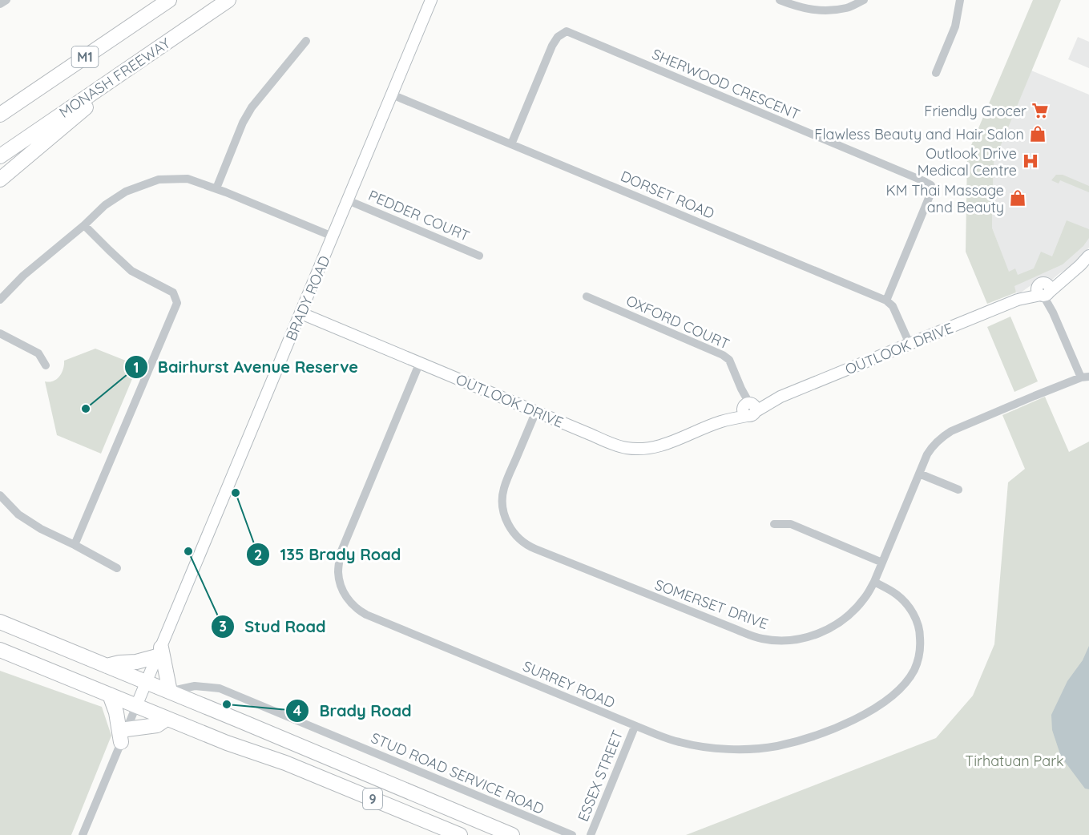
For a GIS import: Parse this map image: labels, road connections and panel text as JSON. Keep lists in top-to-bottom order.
{
  "streets": {
    "highway": ["M1", "MONASH FREEWAY", "9"],
    "street": [
      "SHERWOOD CRESCENT",
      "DORSET ROAD",
      "PEDDER COURT",
      "BRADY ROAD",
      "OXFORD COURT",
      "OUTLOOK DRIVE",
      "SOMERSET DRIVE",
      "SURREY ROAD",
      "STUD ROAD SERVICE ROAD",
      "ESSEX STREET"
    ]
  },
  "crossings": [
    ["SHERWOOD CRESCENT", "DORSET ROAD"],
    ["DORSET ROAD", "BRADY ROAD"],
    ["PEDDER COURT", "BRADY ROAD"],
    ["BRADY ROAD", "OUTLOOK DRIVE"],
    ["BRADY ROAD", "9"],
    ["OXFORD COURT", "OUTLOOK DRIVE"],
    ["OUTLOOK DRIVE", "SOMERSET DRIVE"],
    ["OUTLOOK DRIVE", "SURREY ROAD"],
    ["SOMERSET DRIVE", "SURREY ROAD"],
    ["SURREY ROAD", "ESSEX STREET"],
    ["STUD ROAD SERVICE ROAD", "9"]
  ],
  "parks": ["Tirhatuan Park"],
  "places": {
    "supermarket": ["Friendly Grocer"],
    "shop": ["Flawless Beauty and Hair Salon", "KM Thai Massage and Beauty"],
    "hospital": ["Outlook Drive Medical Centre"],
    "other": [
      "Bairhurst Avenue Reserve",
      "135 Brady Road",
      "Stud Road",
      "Brady Road"
    ]
  }
}
